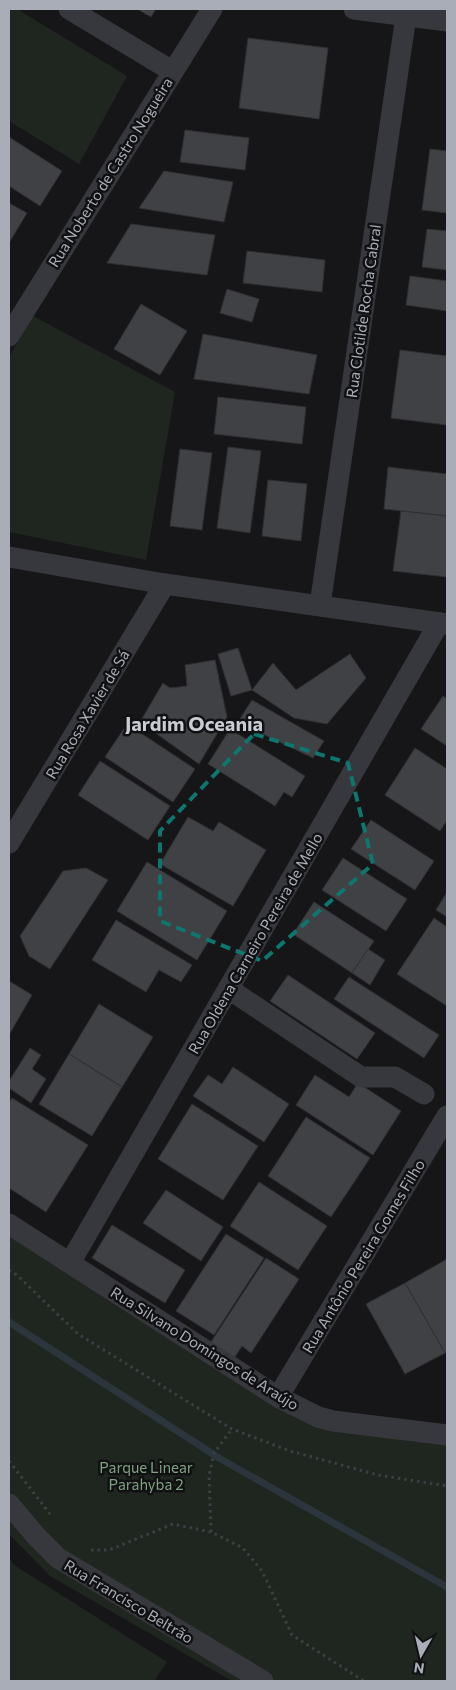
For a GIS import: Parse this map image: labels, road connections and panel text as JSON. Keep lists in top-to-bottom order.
{
  "streets": {
    "street": [
      "Rua Noberto de Castro Nogueira",
      "Rua Clotilde Rocha Cabral",
      "Rua Rosa Xavier de Sá",
      "Rua Oldena Carneiro Pereira de Mello",
      "Rua Antônio Pereira Gomes Filho",
      "Rua Silvano Domingos de Araújo",
      "Rua Francisco Beltrão"
    ]
  },
  "crossings": [
    ["Rua Oldena Carneiro Pereira de Mello", "Rua Silvano Domingos de Araújo"],
    ["Rua Antônio Pereira Gomes Filho", "Rua Silvano Domingos de Araújo"]
  ],
  "districts": ["Jardim Oceania"],
  "parks": ["Parque Linear Parahyba 2"],
  "north": "bottom"
}
